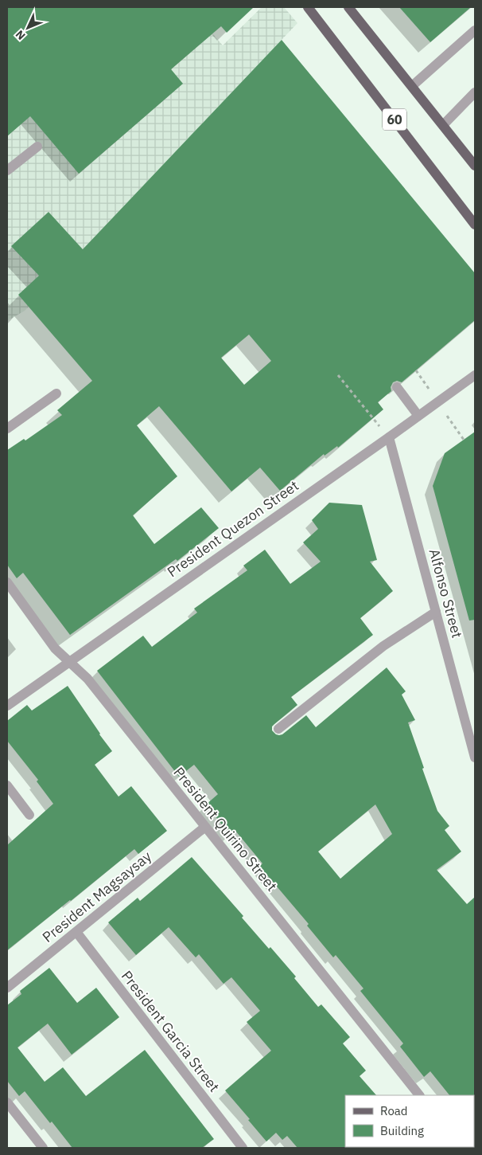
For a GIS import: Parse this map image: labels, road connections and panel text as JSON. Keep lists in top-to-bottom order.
{
  "streets": {
    "main road": ["60"],
    "street": [
      "President Quezon Street",
      "Alfonso Street",
      "President Quirino Street",
      "President Magsaysay",
      "President Garcia Street"
    ]
  },
  "crossings": [
    ["President Quezon Street", "Alfonso Street"],
    ["President Quezon Street", "President Quirino Street"],
    ["President Quirino Street", "President Magsaysay"],
    ["President Magsaysay", "President Garcia Street"]
  ],
  "legend": ["Road", "Building"],
  "north": "bottom left"
}
